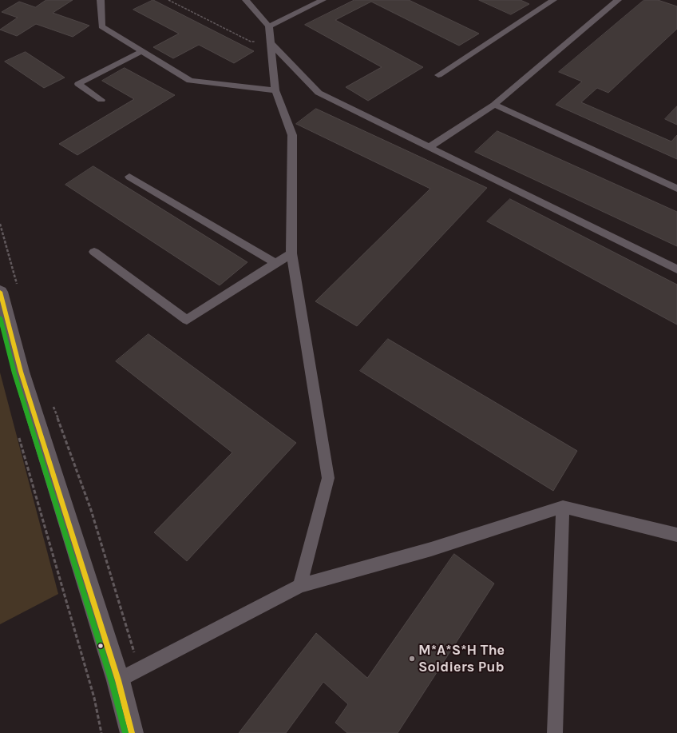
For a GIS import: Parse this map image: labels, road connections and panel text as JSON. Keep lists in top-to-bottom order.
{
  "places": ["M*A*S*H The Soldiers Pub"]
}
